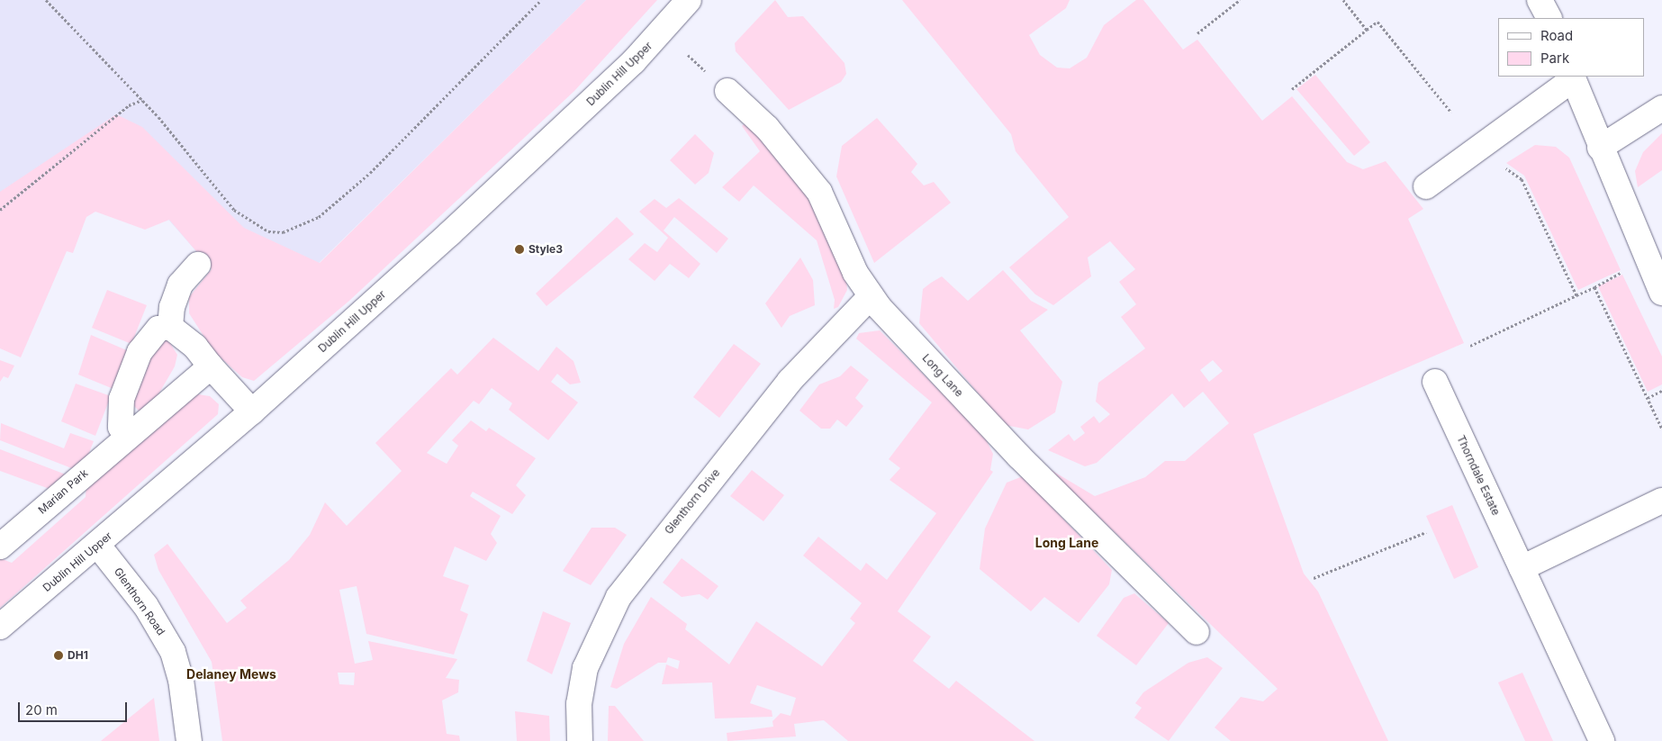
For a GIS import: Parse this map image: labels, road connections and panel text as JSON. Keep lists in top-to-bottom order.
{
  "streets": {
    "street": [
      "Dublin Hill Upper",
      "Long Lane",
      "Thorndale Estate",
      "Marian Park",
      "Glenthorn Drive",
      "Glenthorn Road"
    ]
  },
  "crossings": [
    ["Dublin Hill Upper", "Glenthorn Road"],
    ["Long Lane", "Glenthorn Drive"]
  ],
  "districts": ["Long Lane", "Delaney Mews"],
  "places": ["Style3", "DH1"],
  "legend": ["Road", "Park"],
  "scale_bar": "20 m"
}
